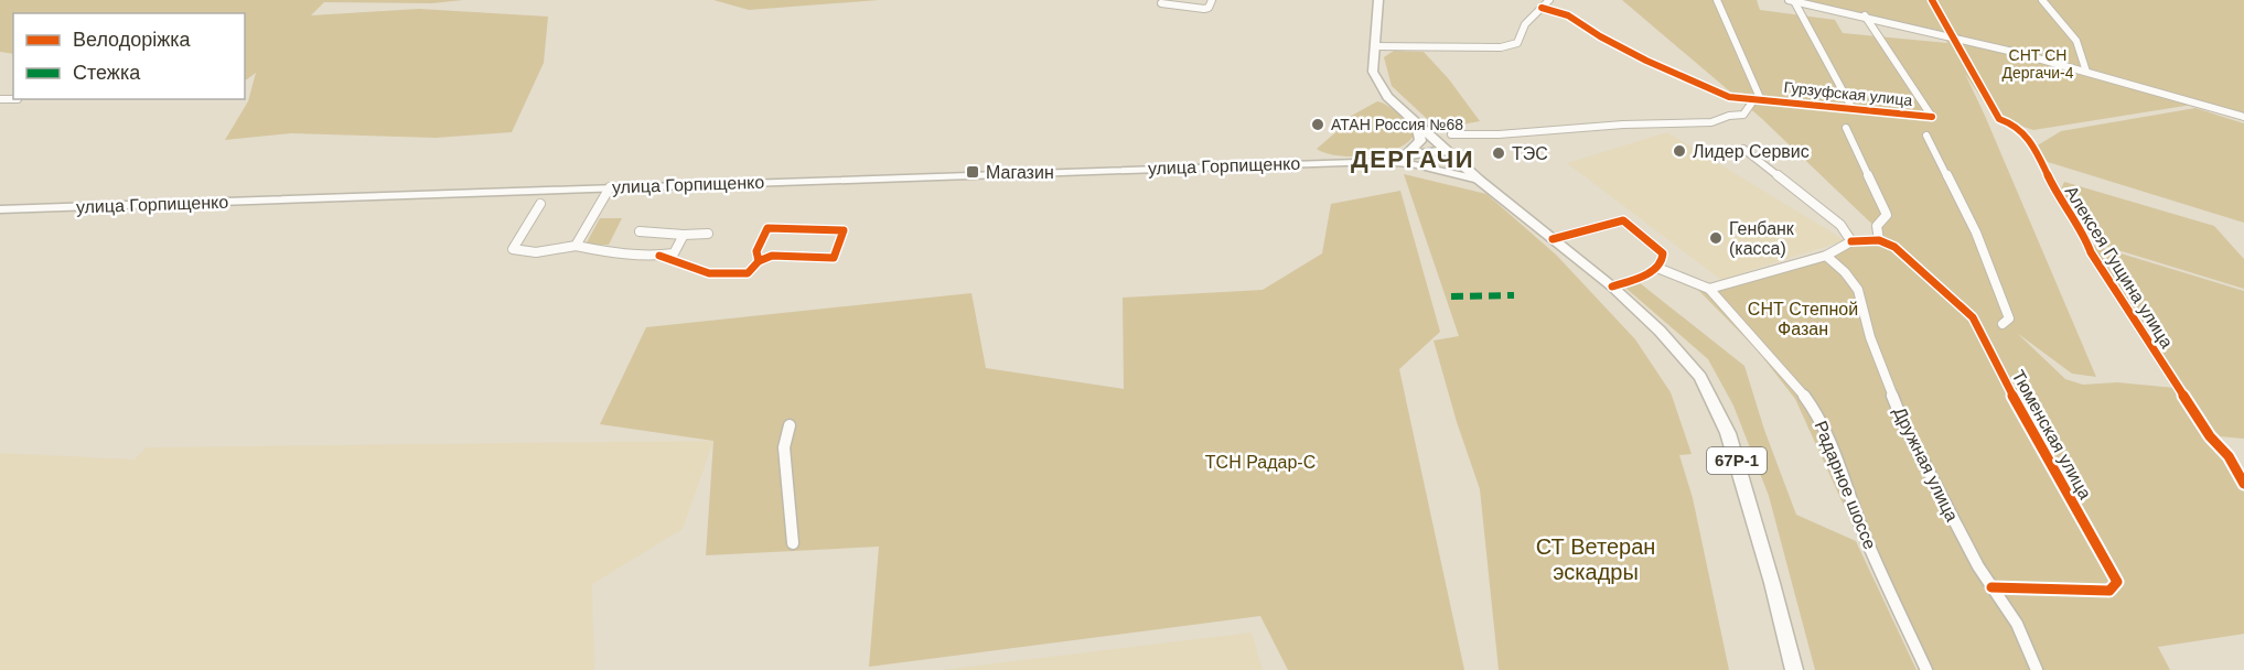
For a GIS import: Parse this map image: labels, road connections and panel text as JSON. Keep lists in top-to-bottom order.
{
  "streets": {
    "main road": ["улица Горпищенко", "67Р-1"],
    "street": [
      "Гурзуфская улица",
      "Алексея Гущина улица",
      "Тюменская улица",
      "Дружная улица",
      "Радарное шоссе"
    ]
  },
  "crossings": [
    ["улица Горпищенко", "67Р-1"],
    ["Тюменская улица", "Дружная улица"]
  ],
  "districts": ["ДЕРГАЧИ"],
  "parks": [
    "СНТ СН Дергачи-4",
    "СНТ Степной Фазан",
    "ТСН Радар-С",
    "СТ Ветеран эскадры"
  ],
  "places": {
    "other": [
      "АТАН Россия №68",
      "Лидер Сервис",
      "ТЭС",
      "Генбанк (касса)"
    ],
    "transit": ["Магазин"]
  },
  "legend": ["Велодоріжка", "Стежка"]
}
